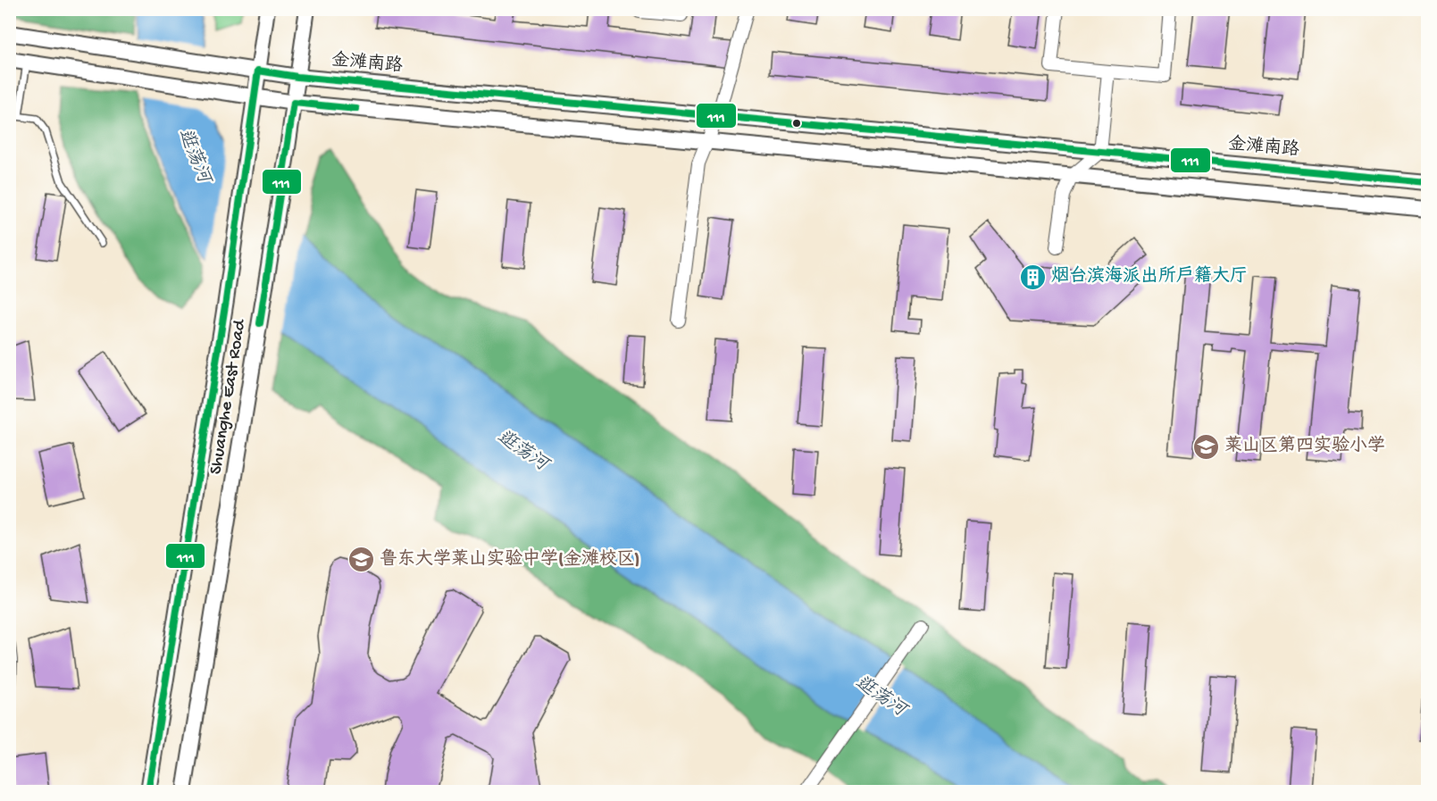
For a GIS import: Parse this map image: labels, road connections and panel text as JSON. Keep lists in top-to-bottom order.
{
  "streets": {
    "street": ["金滩南路", "Shuanghe East Road"]
  },
  "crossings": [
    ["金滩南路", "Shuanghe East Road"]
  ],
  "water": ["逛荡河"],
  "places": {
    "building": ["烟台滨海派出所户籍大厅"],
    "school or university": ["莱山区第四实验小学", "鲁东大学莱山实验中学(金滩校区)"]
  },
  "lines": ["transit line 111"]
}
